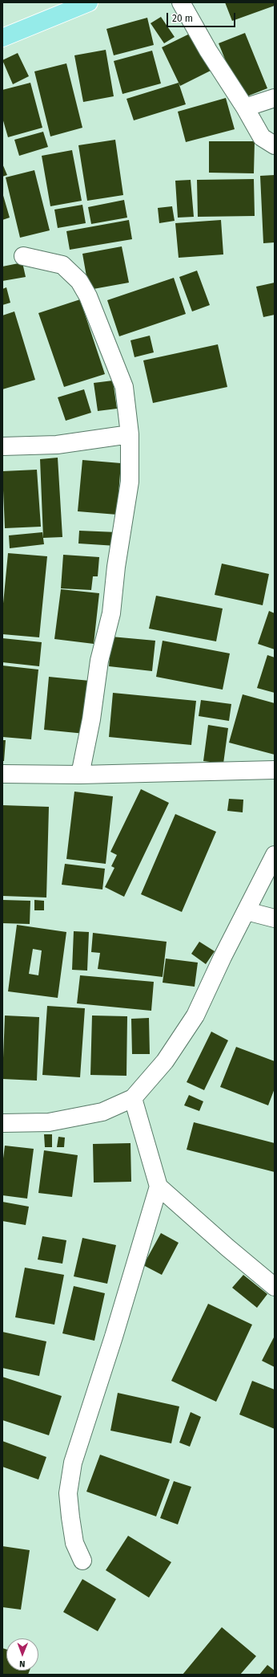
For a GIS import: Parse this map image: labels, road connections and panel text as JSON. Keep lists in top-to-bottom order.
{
  "scale_bar": "20 m",
  "north": "bottom"
}
